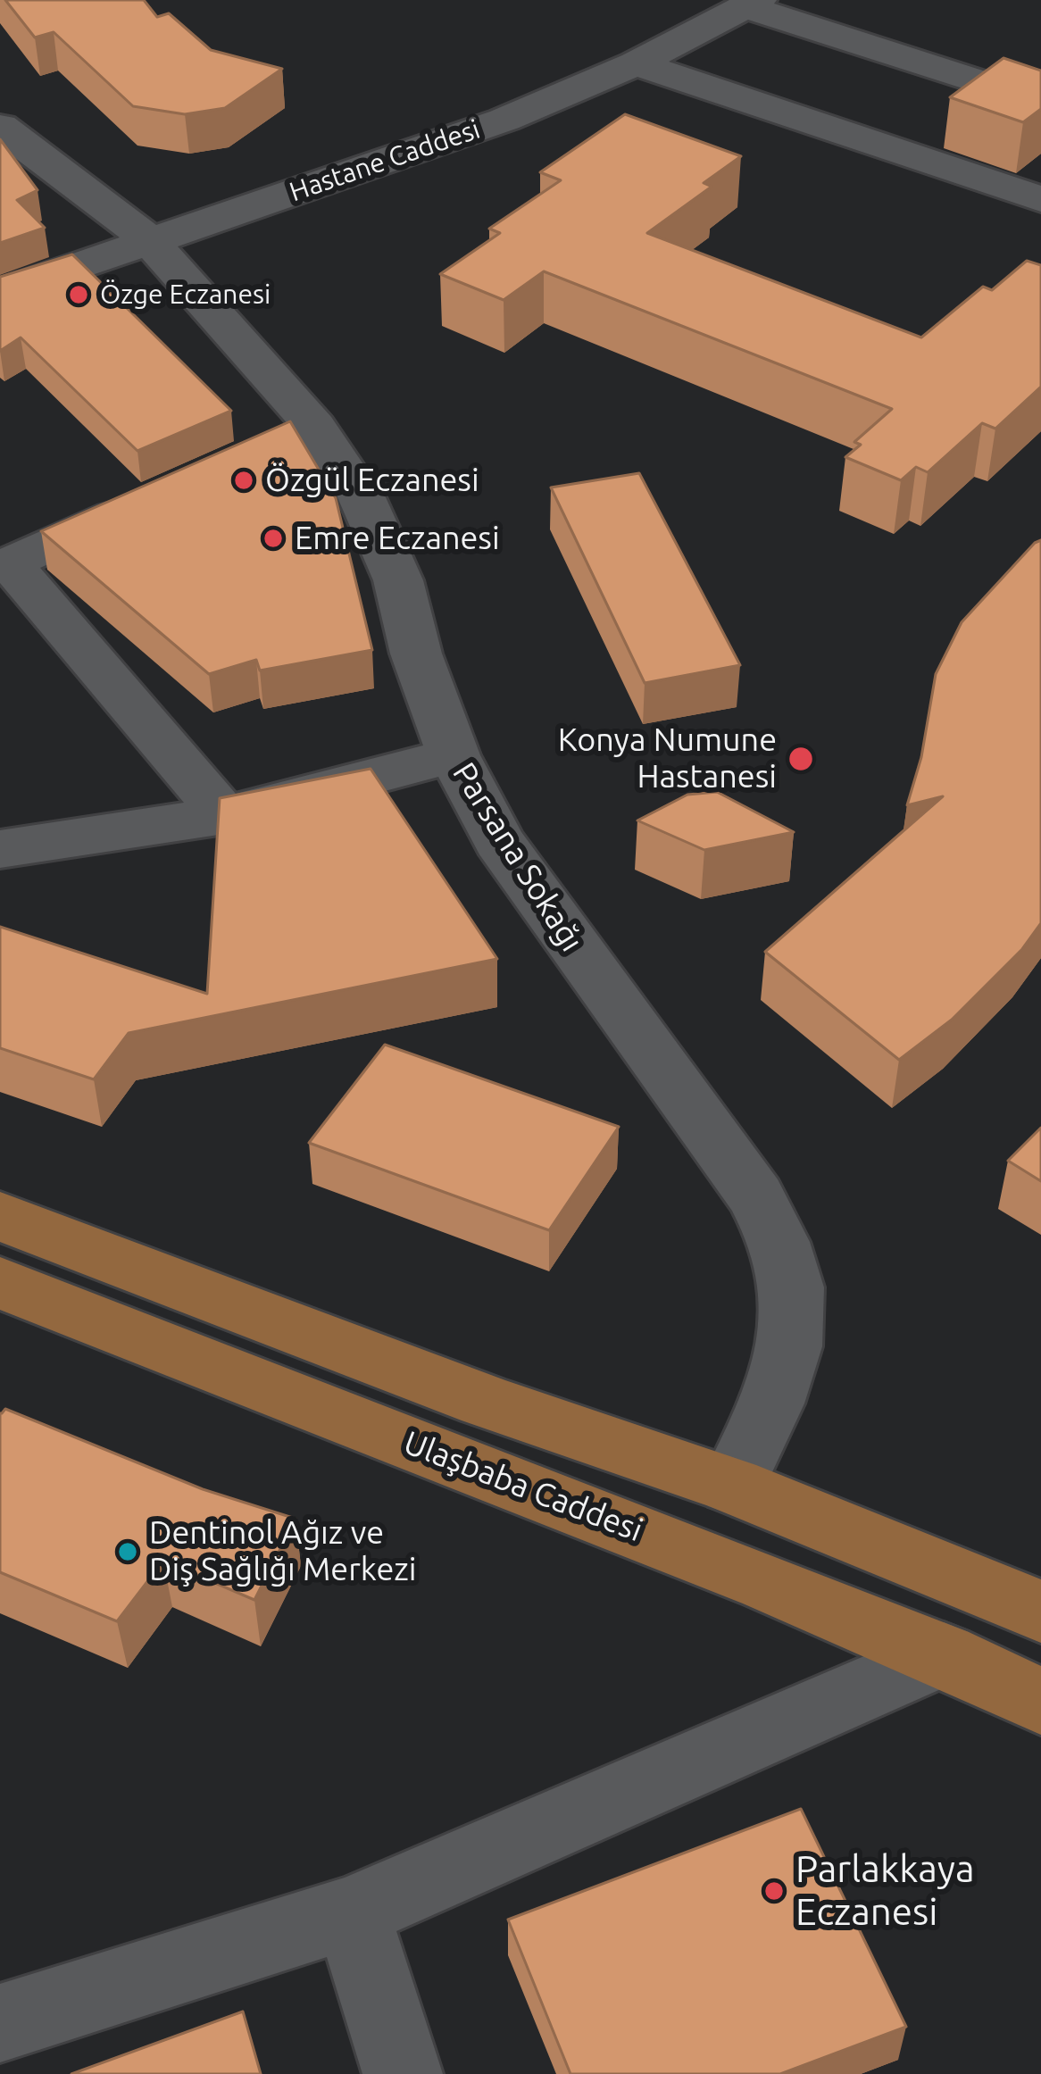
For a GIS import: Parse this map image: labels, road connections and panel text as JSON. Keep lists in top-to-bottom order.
{
  "streets": {
    "main road": ["Ulaşbaba Caddesi"],
    "street": ["Hastane Caddesi", "Parsana Sokağı"]
  },
  "crossings": [
    ["Hastane Caddesi", "Parsana Sokağı"],
    ["Parsana Sokağı", "Ulaşbaba Caddesi"]
  ],
  "places": [
    "Özge Eczanesi",
    "Özgül Eczanesi",
    "Emre Eczanesi",
    "Konya Numune Hastanesi",
    "Dentinol Ağız ve Diş Sağlığı Merkezi",
    "Parlakkaya Eczanesi"
  ]
}
